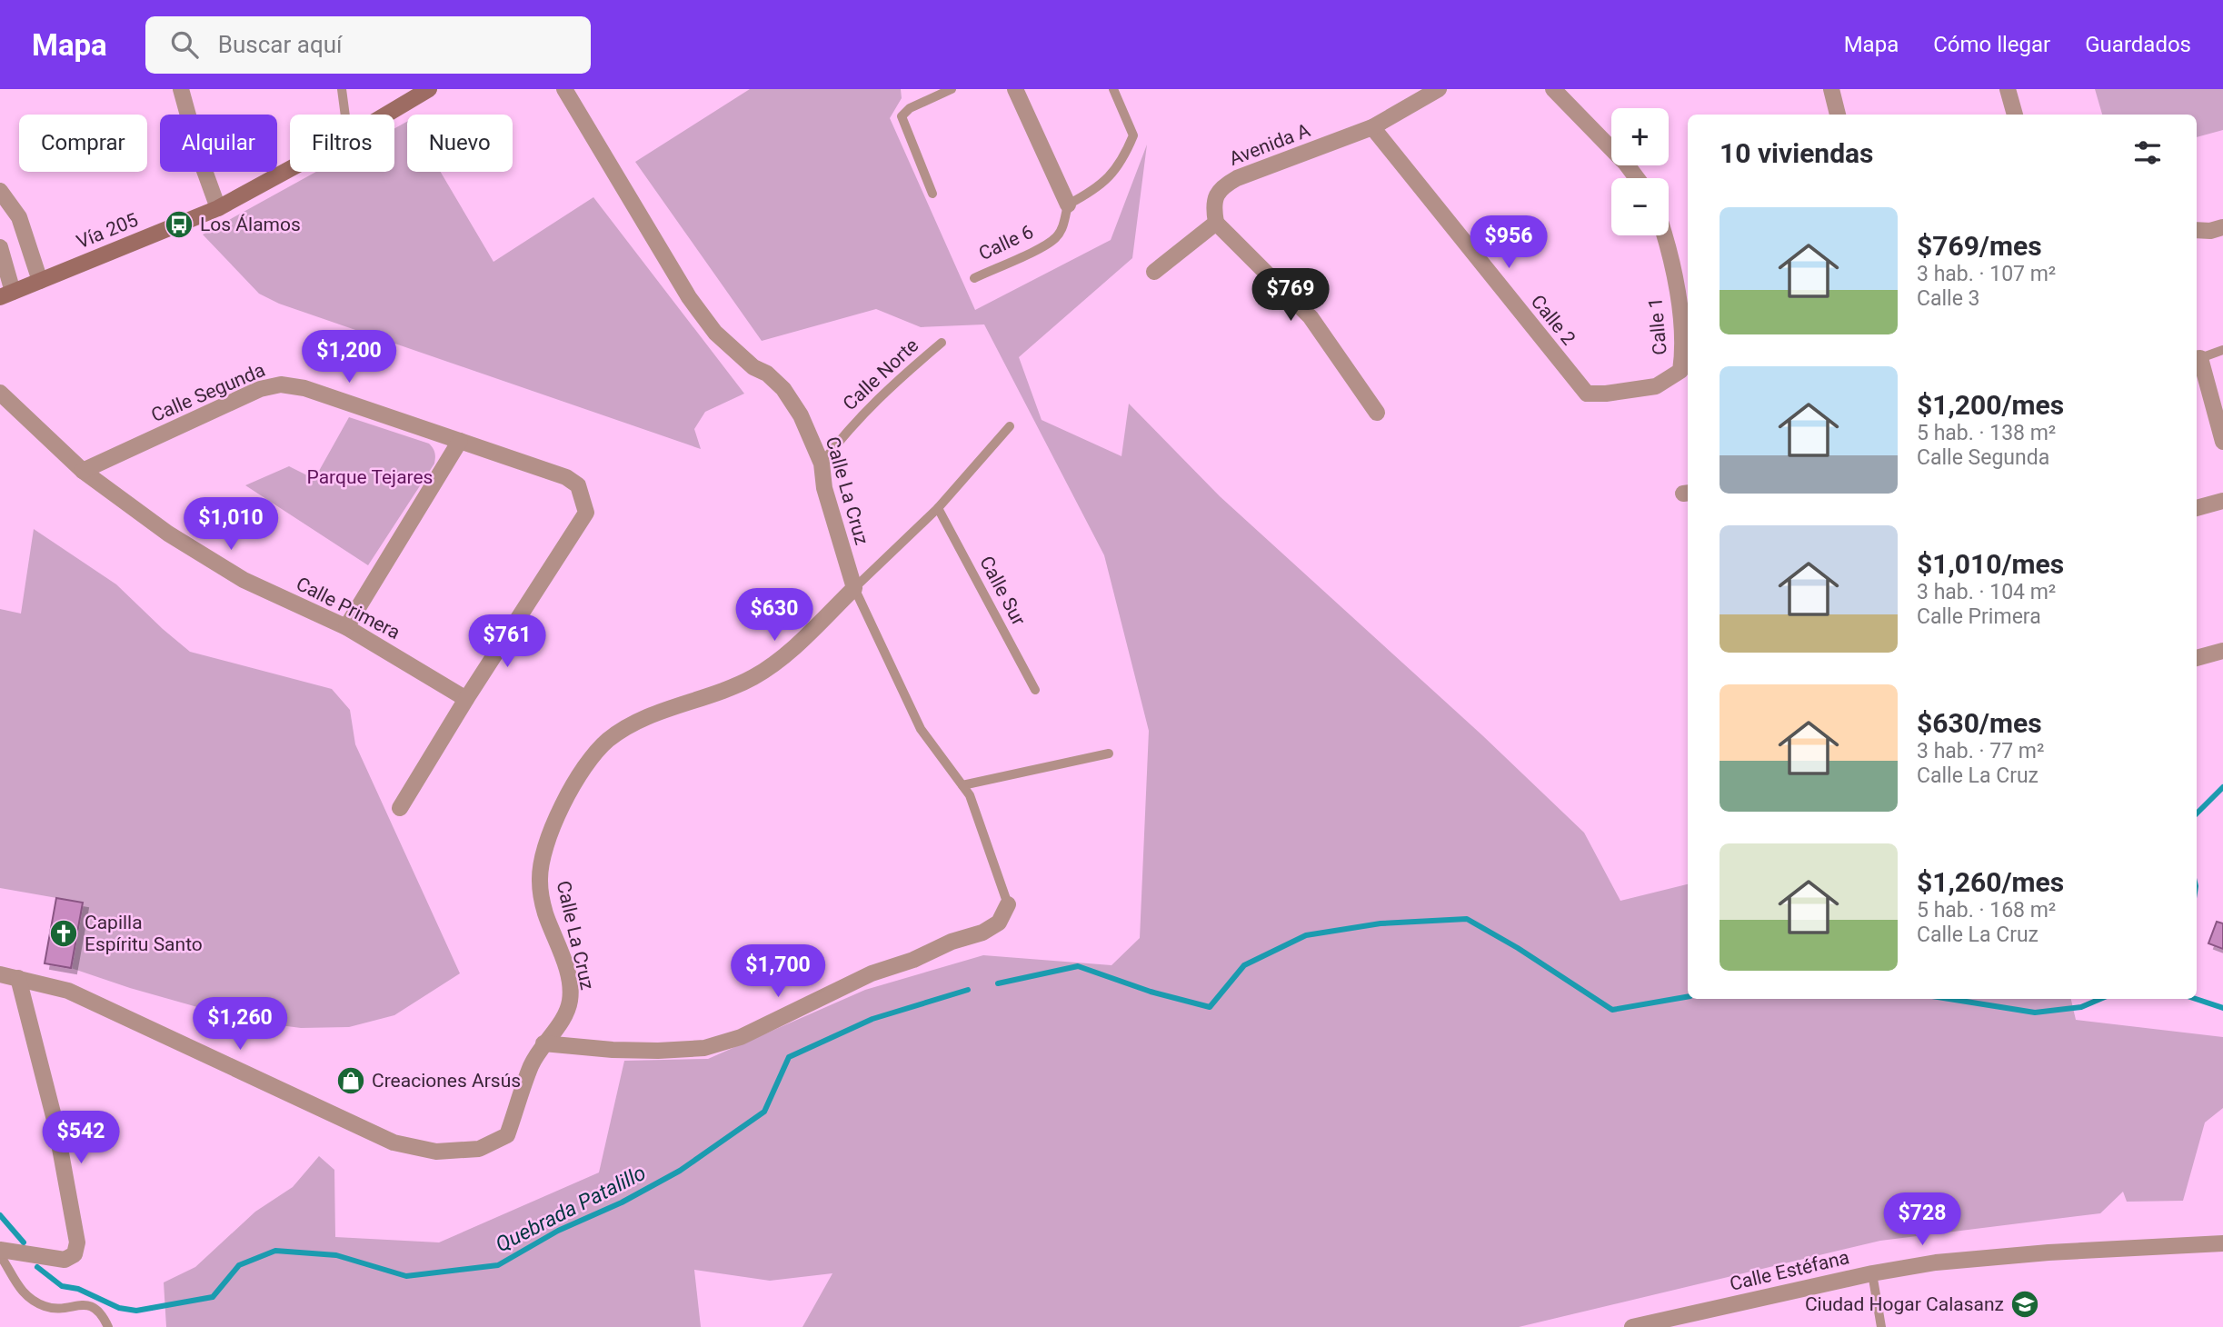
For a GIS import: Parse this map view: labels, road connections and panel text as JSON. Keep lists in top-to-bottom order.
{
  "streets": {
    "main road": ["Vía 205"],
    "street": [
      "Avenida A",
      "Calle 2",
      "Calle 1",
      "Calle Segunda",
      "Calle La Cruz",
      "Calle Primera",
      "Calle Estéfana"
    ],
    "lane": ["Calle 6", "Calle Norte", "Calle Sur"]
  },
  "crossings": [
    ["Avenida A", "Calle 2"],
    ["Calle 2", "Calle 1"],
    ["Calle Norte", "Calle La Cruz"],
    ["Calle Segunda", "Calle Primera"]
  ],
  "water": ["Quebrada Patalillo"],
  "parks": ["Parque Tejares"],
  "places": {
    "bus stop": ["Los Álamos"],
    "church": ["Capilla Espíritu Santo"],
    "shop": ["Creaciones Arsús"],
    "school or university": ["Ciudad Hogar Calasanz"]
  },
  "page": {
    "header": "Mapa",
    "search": "Buscar aquí",
    "nav": ["Mapa", "Cómo llegar", "Guardados"],
    "map_buttons": ["+", "−"],
    "chip": [
      "Comprar",
      "Alquilar",
      "Filtros",
      "Nuevo"
    ],
    "heading": "10 viviendas",
    "list": [
      {
        "name": "$769/mes",
        "note": "3 hab. · 107 m² · Calle 3"
      },
      {
        "name": "$1,200/mes",
        "note": "5 hab. · 138 m² · Calle Segunda"
      },
      {
        "name": "$1,010/mes",
        "note": "3 hab. · 104 m² · Calle Primera"
      },
      {
        "name": "$630/mes",
        "note": "3 hab. · 77 m² · Calle La Cruz"
      },
      {
        "name": "$1,260/mes",
        "note": "5 hab. · 168 m² · Calle La Cruz"
      }
    ],
    "price": [
      "$956",
      "$769",
      "$1,200",
      "$1,010",
      "$630",
      "$761",
      "$1,700",
      "$1,260",
      "$542",
      "$728"
    ]
  }
}
